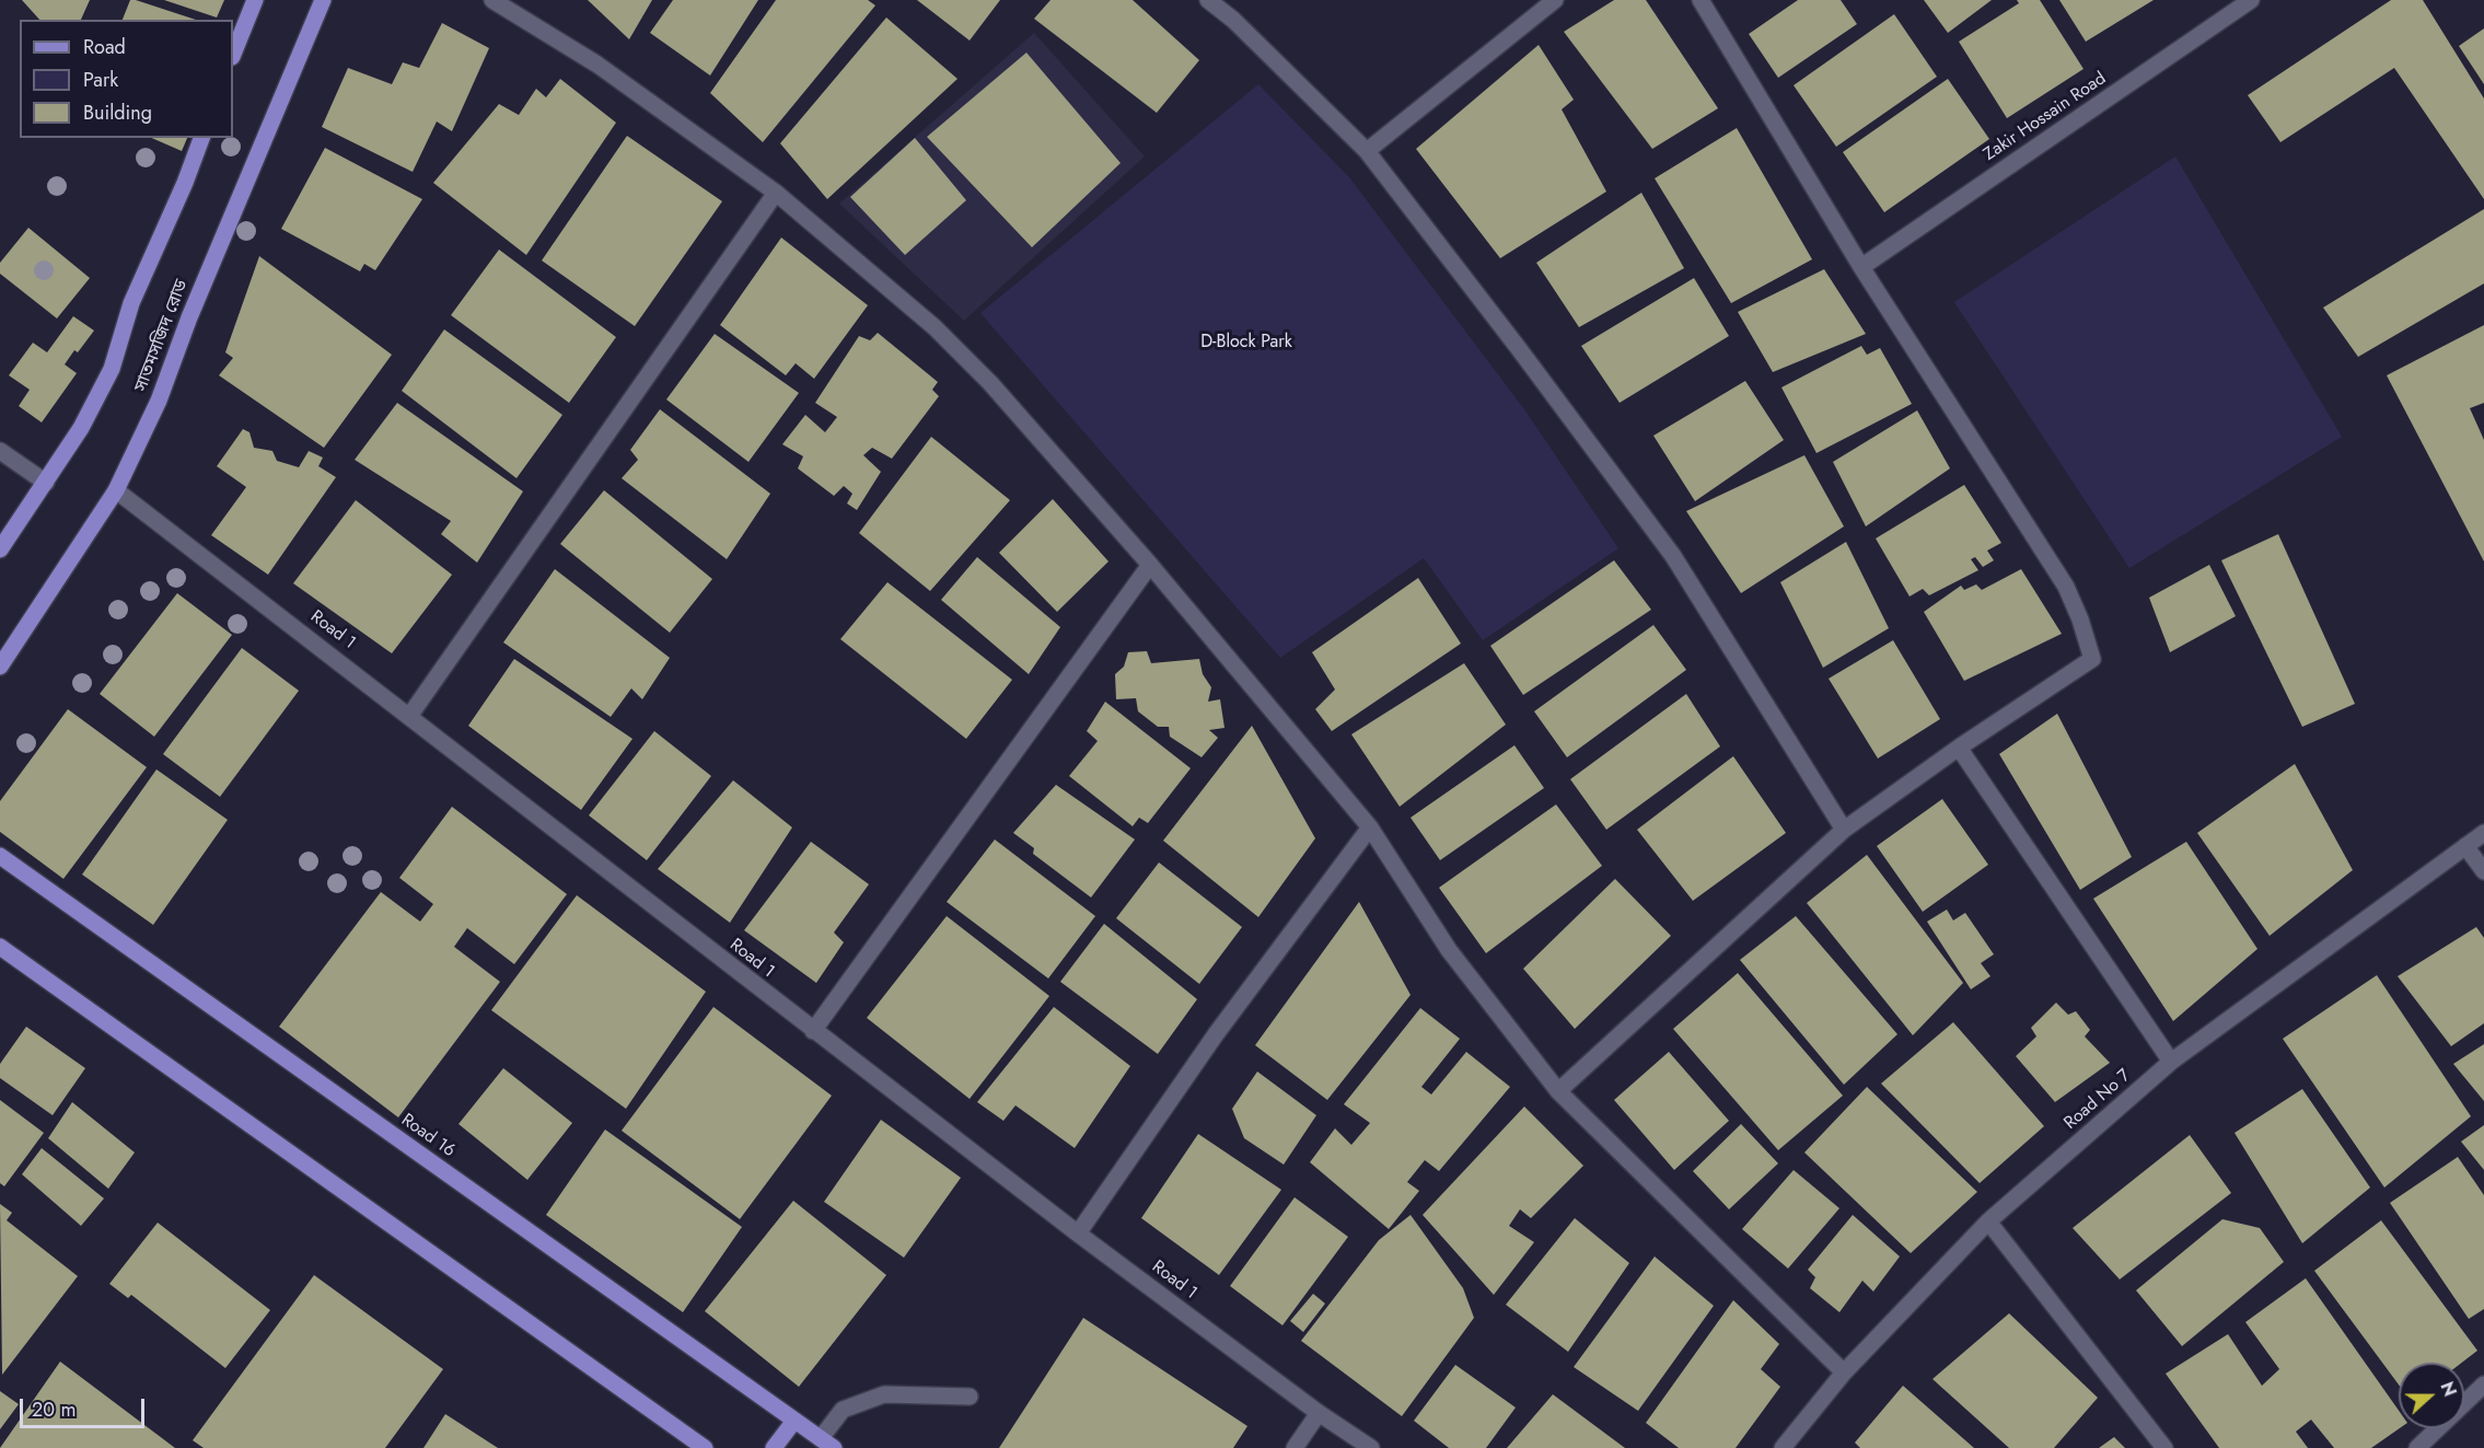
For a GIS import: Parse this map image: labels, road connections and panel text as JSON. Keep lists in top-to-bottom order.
{
  "streets": {
    "main road": ["সাতমসজিদ রোড", "Road 16"],
    "street": ["Zakir Hossain Road", "Road 1", "Road No 7"]
  },
  "crossings": [
    ["সাতমসজিদ রোড", "Road 1"]
  ],
  "parks": ["D-Block Park"],
  "legend": ["Road", "Park", "Building"],
  "scale_bar": "20 m",
  "north": "right"
}
